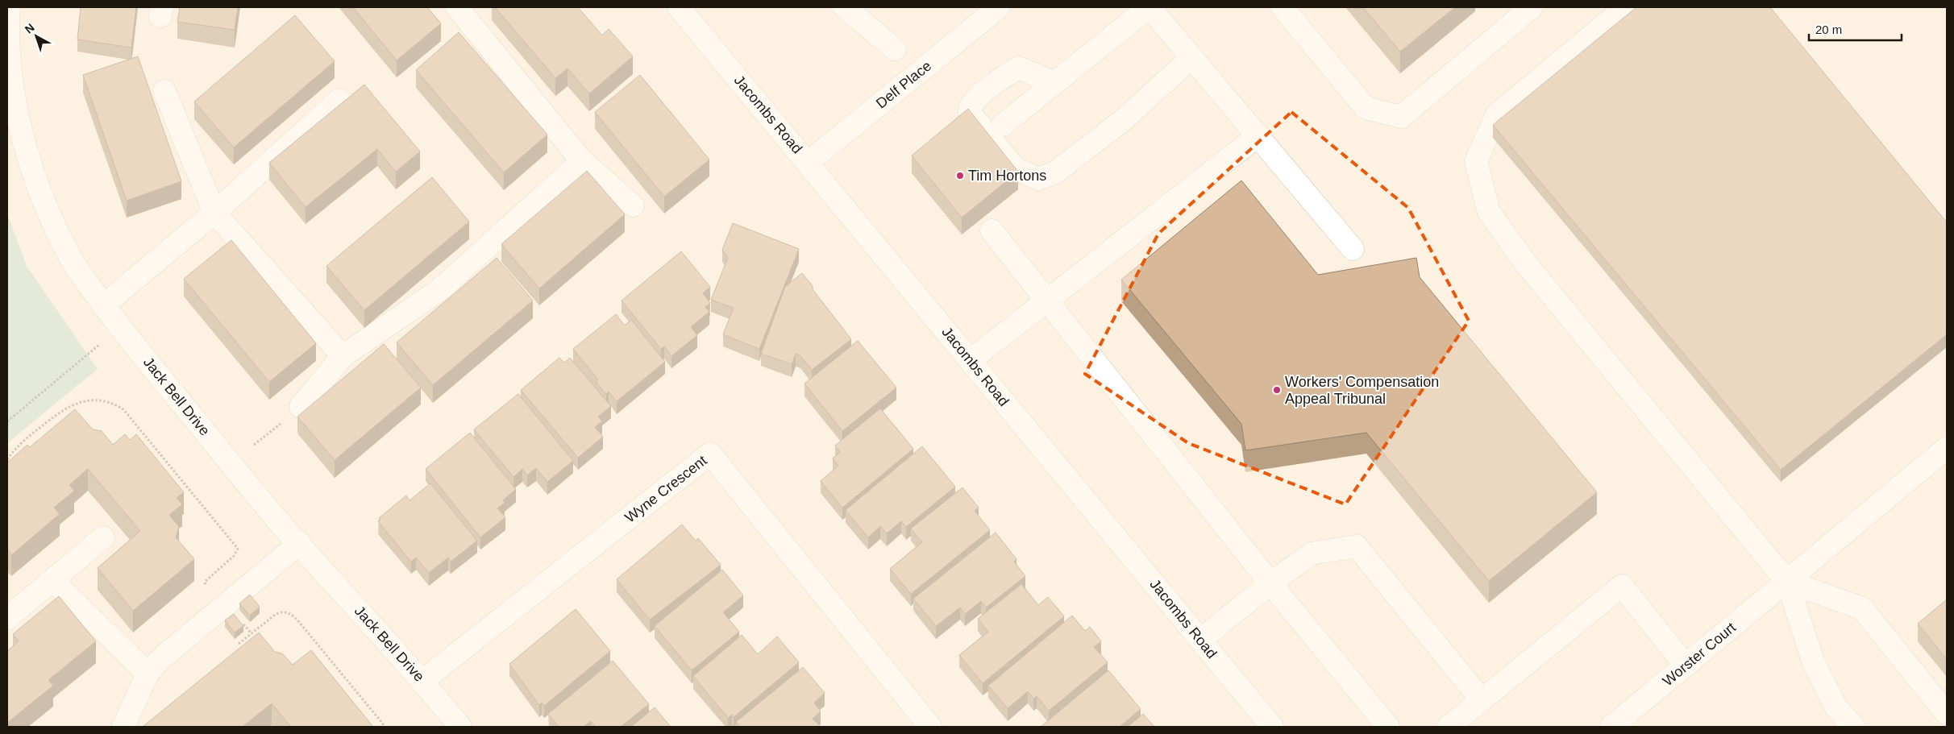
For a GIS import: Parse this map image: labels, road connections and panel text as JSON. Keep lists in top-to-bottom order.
{
  "streets": {
    "street": [
      "Delf Place",
      "Jacombs Road",
      "Jack Bell Drive",
      "Wyne Crescent",
      "Worster Court"
    ]
  },
  "crossings": [
    ["Delf Place", "Jacombs Road"],
    ["Jack Bell Drive", "Wyne Crescent"]
  ],
  "places": ["Tim Hortons", "Workers' Compensation Appeal Tribunal"],
  "scale_bar": "20 m",
  "north": "top left"
}
